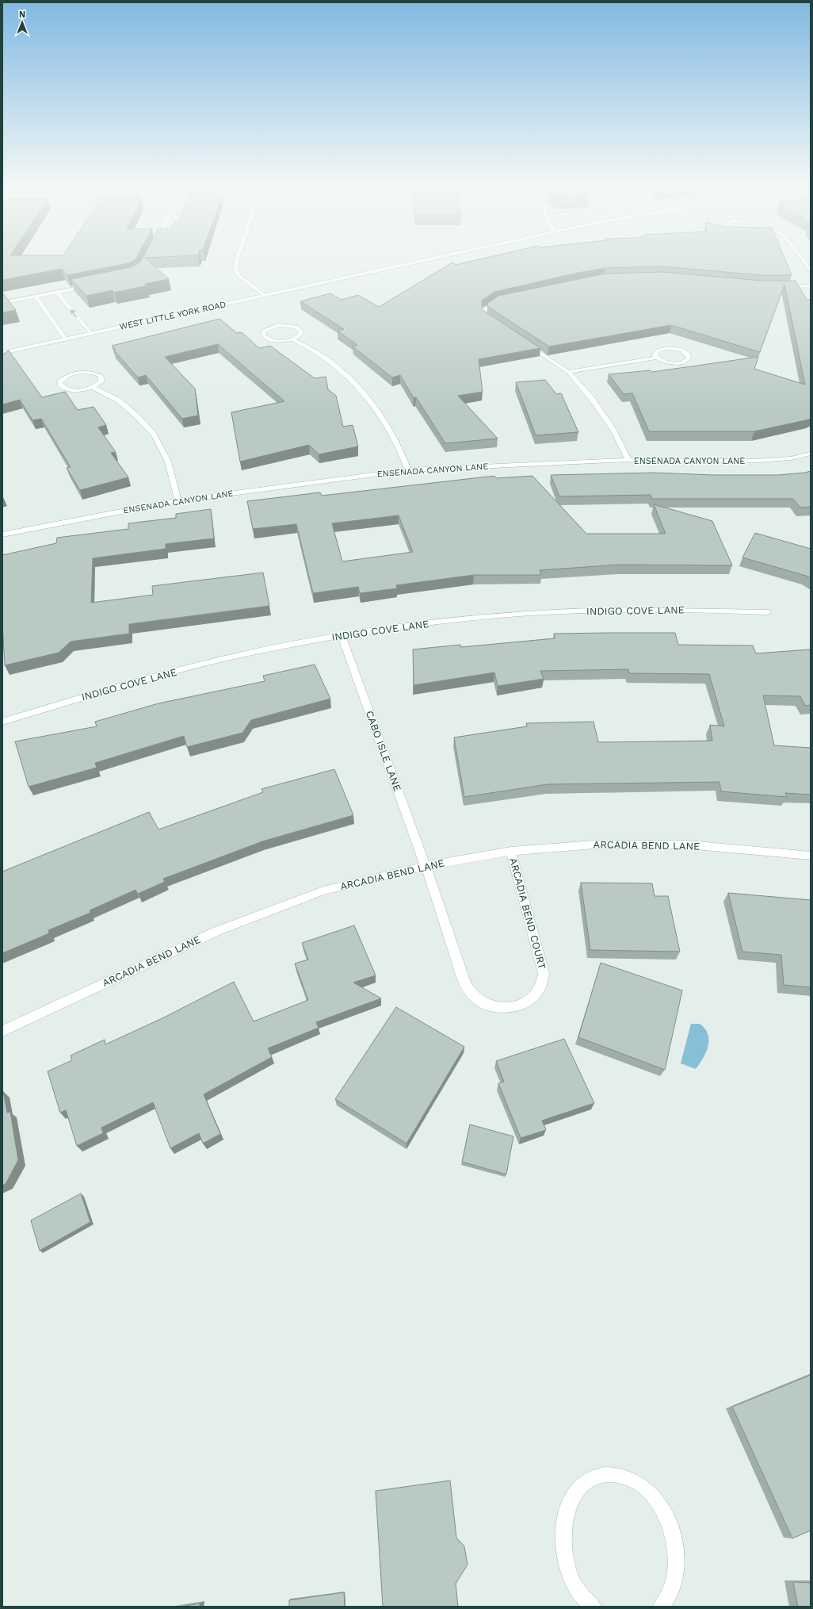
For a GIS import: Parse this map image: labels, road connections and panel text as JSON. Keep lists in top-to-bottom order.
{
  "streets": {
    "street": [
      "WEST LITTLE YORK ROAD",
      "ENSENADA CANYON LANE",
      "INDIGO COVE LANE",
      "CABO ISLE LANE",
      "ARCADIA BEND LANE",
      "ARCADIA BEND COURT"
    ]
  },
  "crossings": [
    ["INDIGO COVE LANE", "CABO ISLE LANE"],
    ["CABO ISLE LANE", "ARCADIA BEND LANE"],
    ["CABO ISLE LANE", "ARCADIA BEND COURT"],
    ["ARCADIA BEND LANE", "ARCADIA BEND COURT"]
  ],
  "north": "top"
}
